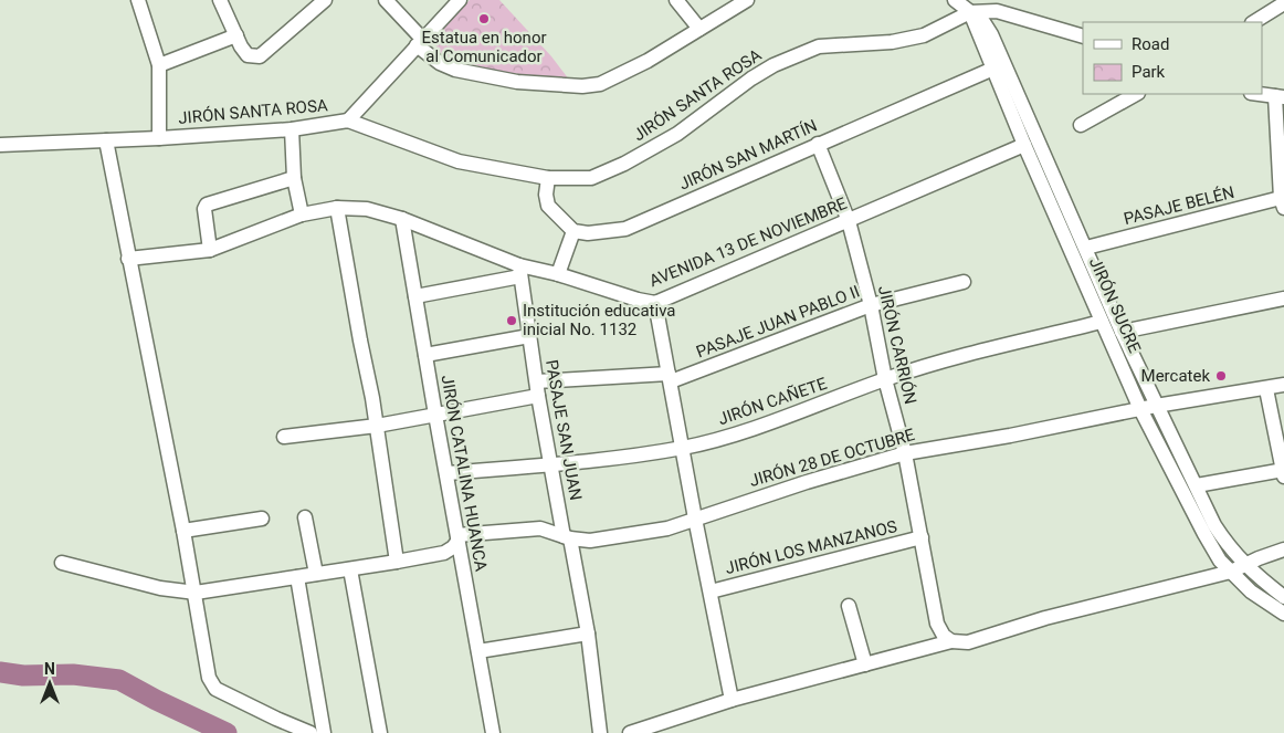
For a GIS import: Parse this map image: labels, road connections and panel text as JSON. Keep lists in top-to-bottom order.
{
  "streets": {
    "street": [
      "JIRÓN SANTA ROSA",
      "JIRÓN SAN MARTÍN",
      "PASAJE BELÉN",
      "AVENIDA 13 DE NOVIEMBRE",
      "JIRÓN SUCRE",
      "PASAJE JUAN PABLO II",
      "JIRÓN CARRIÓN",
      "JIRÓN CAÑETE",
      "PASAJE SAN JUAN",
      "JIRÓN 28 DE OCTUBRE",
      "JIRÓN CATALINA HUANCA",
      "JIRÓN LOS MANZANOS"
    ]
  },
  "crossings": [
    ["JIRÓN SANTA ROSA", "JIRÓN SUCRE"],
    ["JIRÓN SAN MARTÍN", "JIRÓN SUCRE"],
    ["JIRÓN SAN MARTÍN", "JIRÓN CARRIÓN"],
    ["PASAJE BELÉN", "JIRÓN SUCRE"],
    ["AVENIDA 13 DE NOVIEMBRE", "JIRÓN SUCRE"],
    ["AVENIDA 13 DE NOVIEMBRE", "JIRÓN CARRIÓN"],
    ["AVENIDA 13 DE NOVIEMBRE", "PASAJE SAN JUAN"],
    ["AVENIDA 13 DE NOVIEMBRE", "JIRÓN CATALINA HUANCA"],
    ["JIRÓN SUCRE", "JIRÓN CAÑETE"],
    ["JIRÓN SUCRE", "JIRÓN 28 DE OCTUBRE"],
    ["PASAJE JUAN PABLO II", "JIRÓN CARRIÓN"],
    ["PASAJE JUAN PABLO II", "PASAJE SAN JUAN"],
    ["PASAJE JUAN PABLO II", "JIRÓN CATALINA HUANCA"],
    ["JIRÓN CARRIÓN", "JIRÓN CAÑETE"],
    ["JIRÓN CARRIÓN", "JIRÓN 28 DE OCTUBRE"],
    ["JIRÓN CARRIÓN", "JIRÓN LOS MANZANOS"],
    ["JIRÓN CAÑETE", "PASAJE SAN JUAN"],
    ["JIRÓN CAÑETE", "JIRÓN CATALINA HUANCA"],
    ["PASAJE SAN JUAN", "JIRÓN 28 DE OCTUBRE"],
    ["JIRÓN 28 DE OCTUBRE", "JIRÓN CATALINA HUANCA"]
  ],
  "places": ["Estatua en honor al Comunicador", "Institución educativa inicial No. 1132", "Mercatek"],
  "legend": ["Road", "Park"],
  "north": "top"
}
